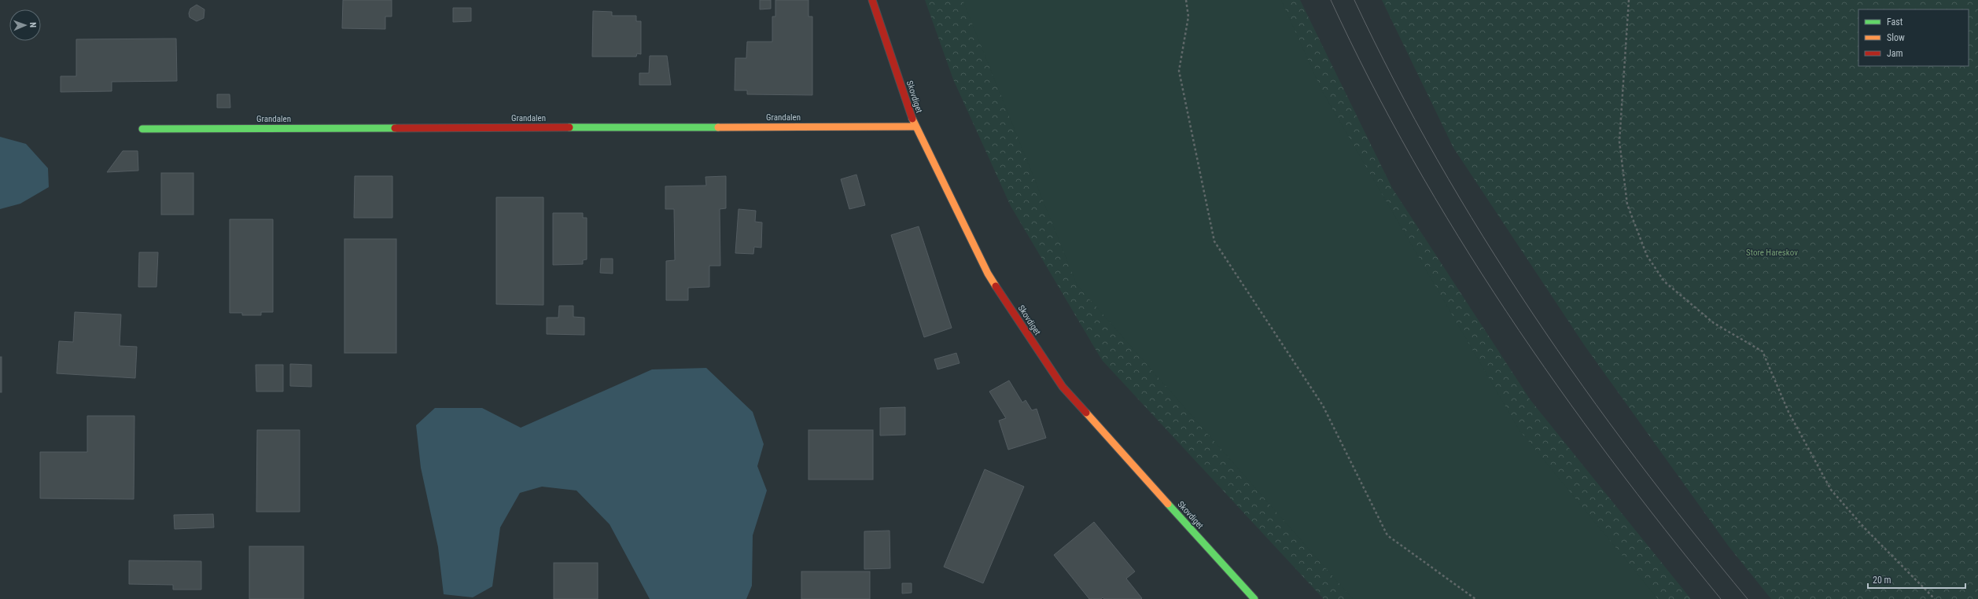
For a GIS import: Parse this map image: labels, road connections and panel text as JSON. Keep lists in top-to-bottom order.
{
  "streets": {
    "street": ["Skovdiget", "Grandalen"]
  },
  "crossings": [
    ["Skovdiget", "Grandalen"]
  ],
  "parks": ["Store Hareskov"],
  "legend": ["Fast", "Slow", "Jam"],
  "scale_bar": "20 m",
  "north": "right"
}
